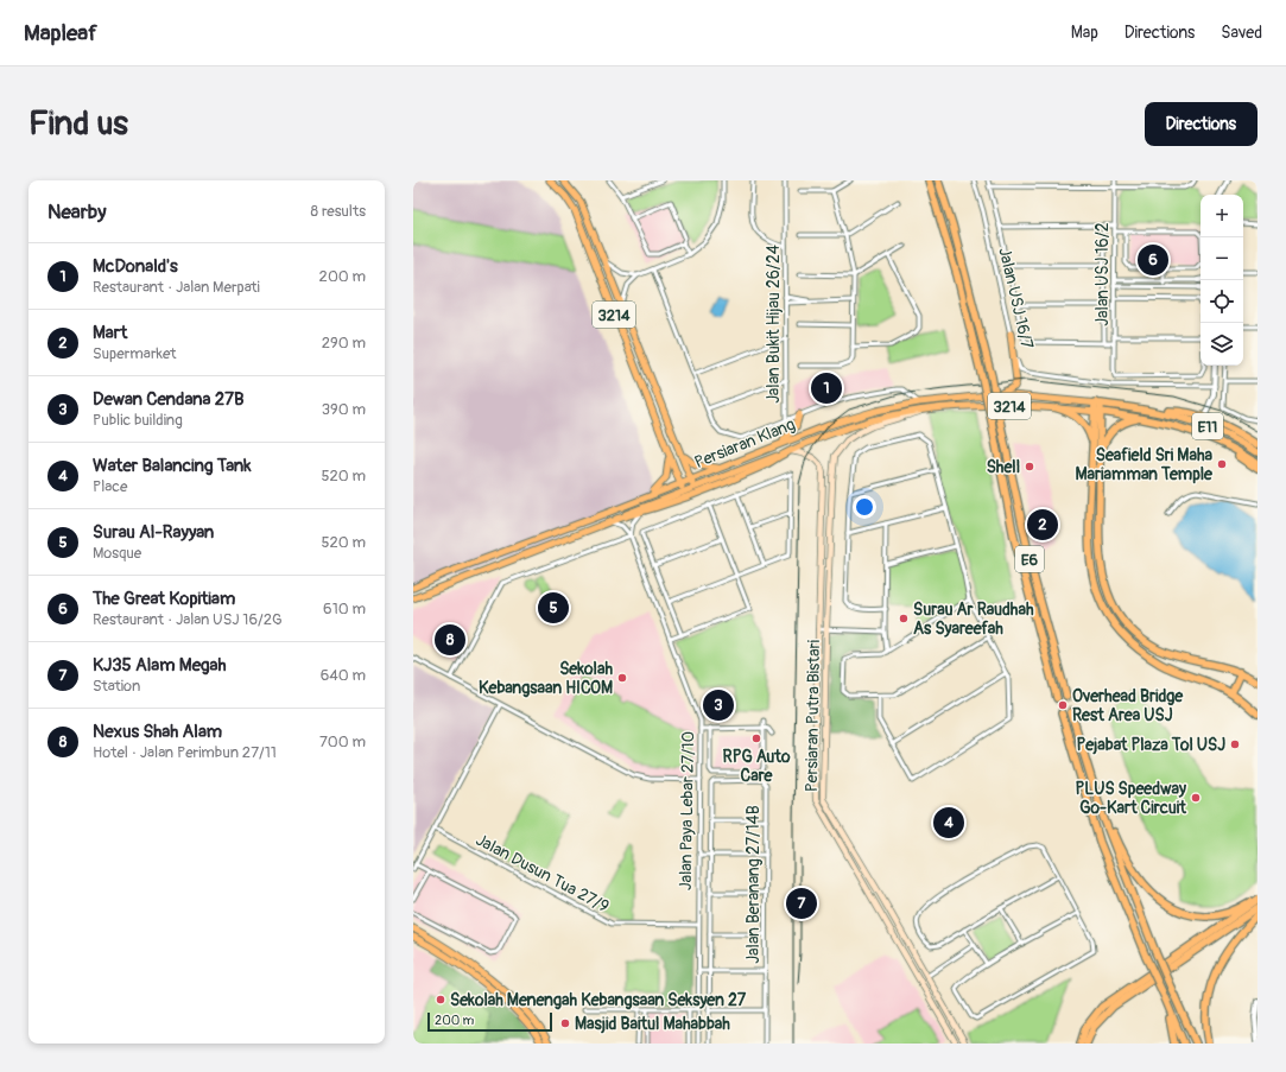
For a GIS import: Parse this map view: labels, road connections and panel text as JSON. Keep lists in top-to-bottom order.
{
  "streets": {
    "highway": ["E11", "E6"],
    "main road": ["3214", "Persiaran Klang", "Persiaran Putra Bistari"],
    "street": [
      "Jalan USJ 16/2",
      "Jalan USJ 16/7",
      "Jalan Bukit Hijau 26/24",
      "Jalan Paya Lebar 27/10",
      "Jalan Dusun Tua 27/9",
      "Jalan Beranang 27/14B"
    ]
  },
  "crossings": [
    ["3214", "Persiaran Klang"],
    ["E11", "Persiaran Klang"],
    ["Persiaran Klang", "Persiaran Putra Bistari"],
    ["Jalan Paya Lebar 27/10", "Jalan Dusun Tua 27/9"]
  ],
  "places": [
    "Seafield Sri Maha Mariamman Temple",
    "Shell",
    "Surau Ar Raudhah As Syareefah",
    "Sekolah Kebangsaan HICOM",
    "Overhead Bridge Rest Area USJ",
    "RPG Auto Care",
    "Pejabat Plaza Tol USJ",
    "PLUS Speedway Go-Kart Circuit",
    "Sekolah Menengah Kebangsaan Seksyen 27",
    "Masjid Baitul Mahabbah"
  ],
  "scale_bar": "200 m",
  "page": {
    "header": "Mapleaf",
    "nav": ["Map", "Directions", "Saved"],
    "buttons": "Directions",
    "title": "Find us",
    "heading": ["Nearby", "8 results"],
    "map_buttons": ["+", "−"],
    "list": [
      {
        "mark": "1",
        "name": "McDonald's",
        "note": "Restaurant · Jalan Merpati",
        "value": "200 m"
      },
      {
        "mark": "2",
        "name": "Mart",
        "note": "Supermarket",
        "value": "290 m"
      },
      {
        "mark": "3",
        "name": "Dewan Cendana 27B",
        "note": "Public building",
        "value": "390 m"
      },
      {
        "mark": "4",
        "name": "Water Balancing Tank",
        "note": "Place",
        "value": "520 m"
      },
      {
        "mark": "5",
        "name": "Surau Al-Rayyan",
        "note": "Mosque",
        "value": "520 m"
      },
      {
        "mark": "6",
        "name": "The Great Kopitiam",
        "note": "Restaurant · Jalan USJ 16/2G",
        "value": "610 m"
      },
      {
        "mark": "7",
        "name": "KJ35 Alam Megah",
        "note": "Station",
        "value": "640 m"
      },
      {
        "mark": "8",
        "name": "Nexus Shah Alam",
        "note": "Hotel · Jalan Perimbun 27/11",
        "value": "700 m"
      }
    ],
    "pins": [
      "6",
      "1",
      "2",
      "5",
      "8",
      "3",
      "4",
      "7"
    ],
    "scale": "200 m"
  }
}
